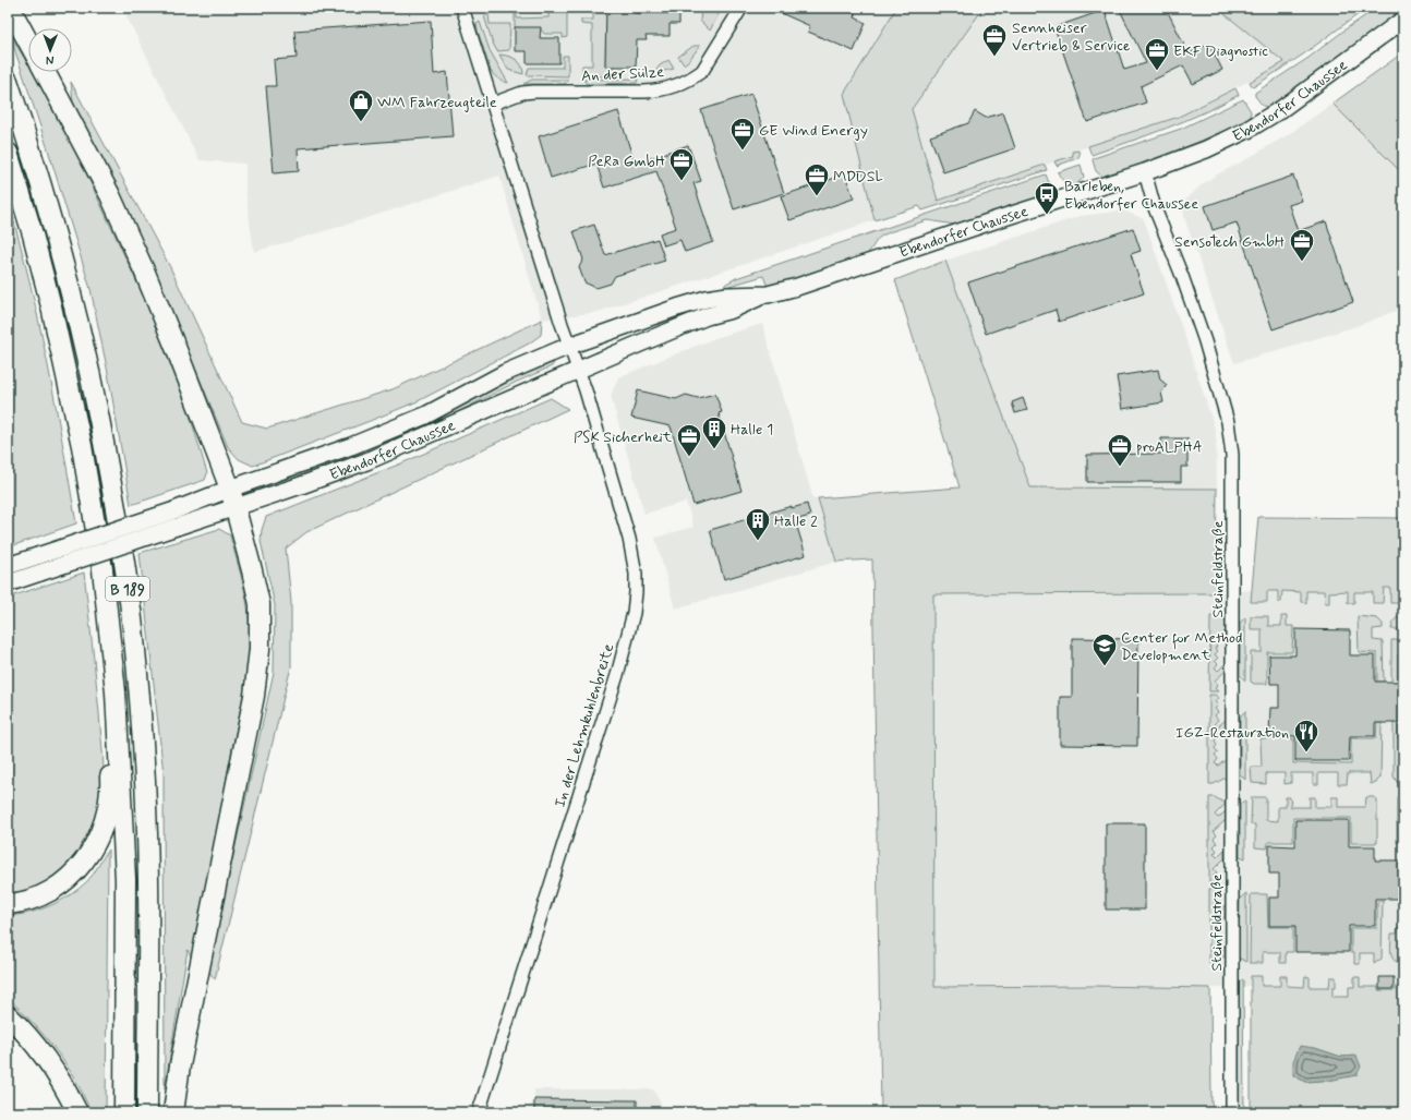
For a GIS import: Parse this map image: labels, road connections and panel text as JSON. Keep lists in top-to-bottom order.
{
  "streets": {
    "highway": ["B 189"],
    "main road": ["Ebendorfer Chaussee"],
    "street": ["An der Sülze", "Steinfeldstraße", "In der Lehmkuhlenbreite"]
  },
  "crossings": [
    ["Ebendorfer Chaussee", "Steinfeldstraße"],
    ["Ebendorfer Chaussee", "In der Lehmkuhlenbreite"]
  ],
  "places": {
    "office": [
      "Sennheiser Vertrieb & Service",
      "EKF Diagnostic",
      "GE Wind Energy",
      "PeRa GmbH",
      "MDDSL",
      "SensoTech GmbH",
      "PSK Sicherheit",
      "proALPHA"
    ],
    "shop": ["WM Fahrzeugteile"],
    "bus stop": ["Barleben, Ebendorfer Chaussee"],
    "building": ["Halle 1", "Halle 2"],
    "school or university": ["Center for Method Development"],
    "restaurant": ["IGZ-Restauration"]
  },
  "north": "bottom"
}
